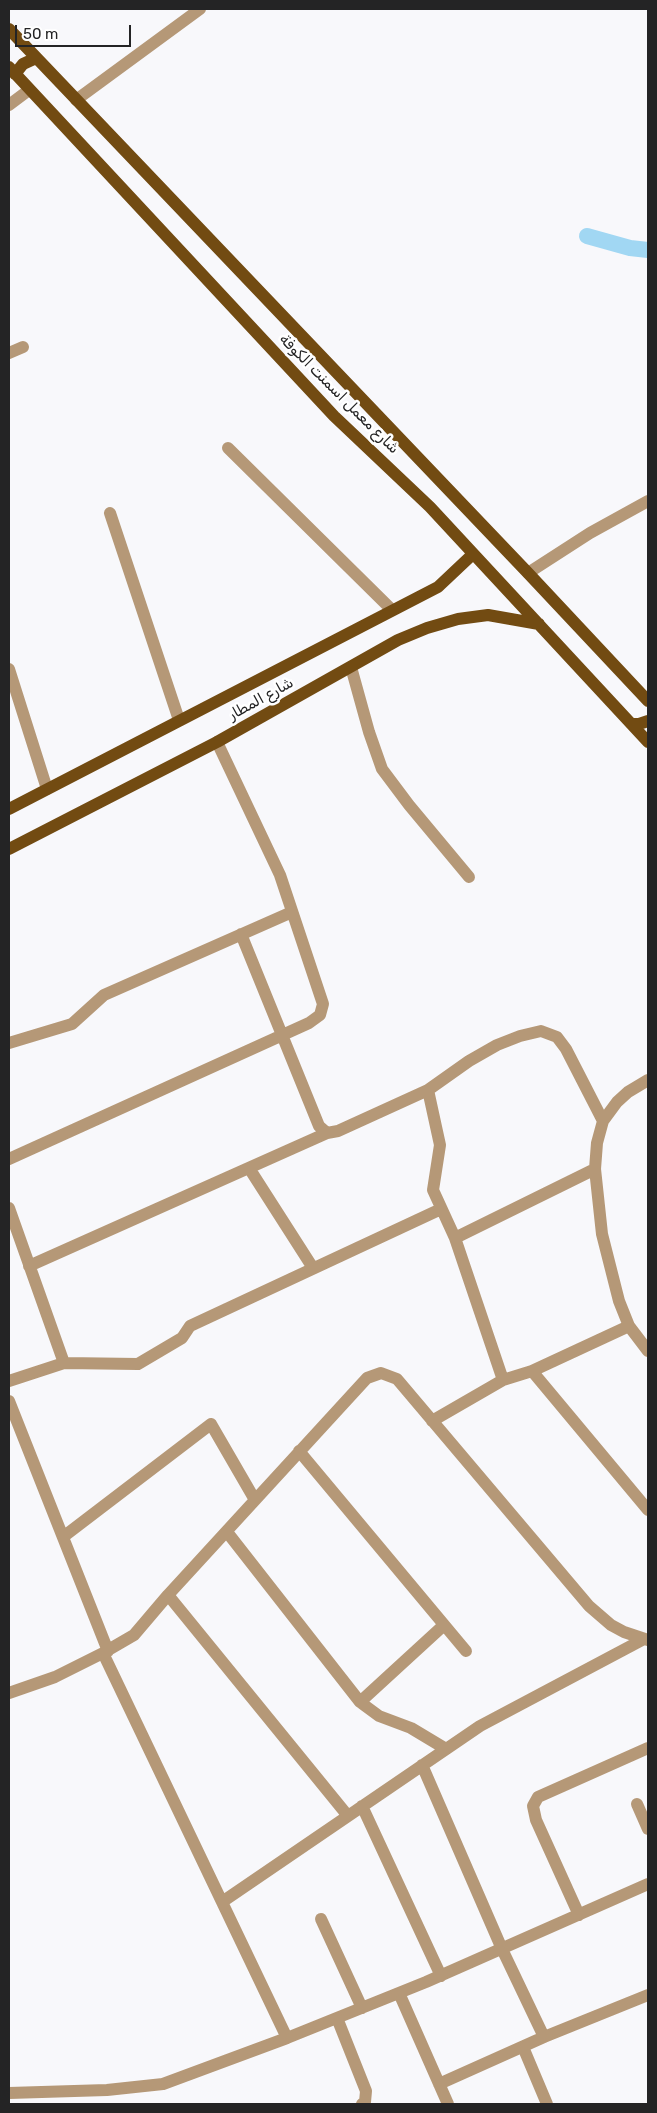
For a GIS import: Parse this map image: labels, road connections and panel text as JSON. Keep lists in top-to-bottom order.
{
  "streets": {
    "main road": ["شارع معمل اسمنت الكوفة", "شارع المطار"]
  },
  "crossings": [
    ["شارع معمل اسمنت الكوفة", "شارع المطار"]
  ],
  "scale_bar": "50 m"
}
